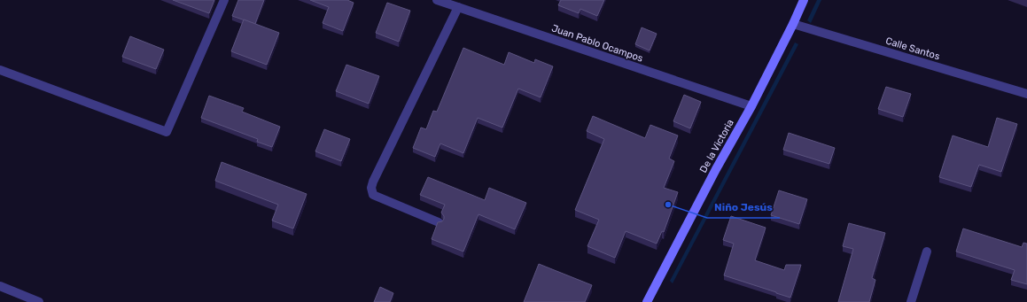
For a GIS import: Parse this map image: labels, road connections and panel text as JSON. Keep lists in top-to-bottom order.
{
  "streets": {
    "main road": ["De la Victoria"],
    "street": ["Juan Pablo Ocampos", "Calle Santos"]
  },
  "crossings": [
    ["Juan Pablo Ocampos", "De la Victoria"],
    ["Calle Santos", "De la Victoria"]
  ],
  "places": ["Niño Jesús"]
}
